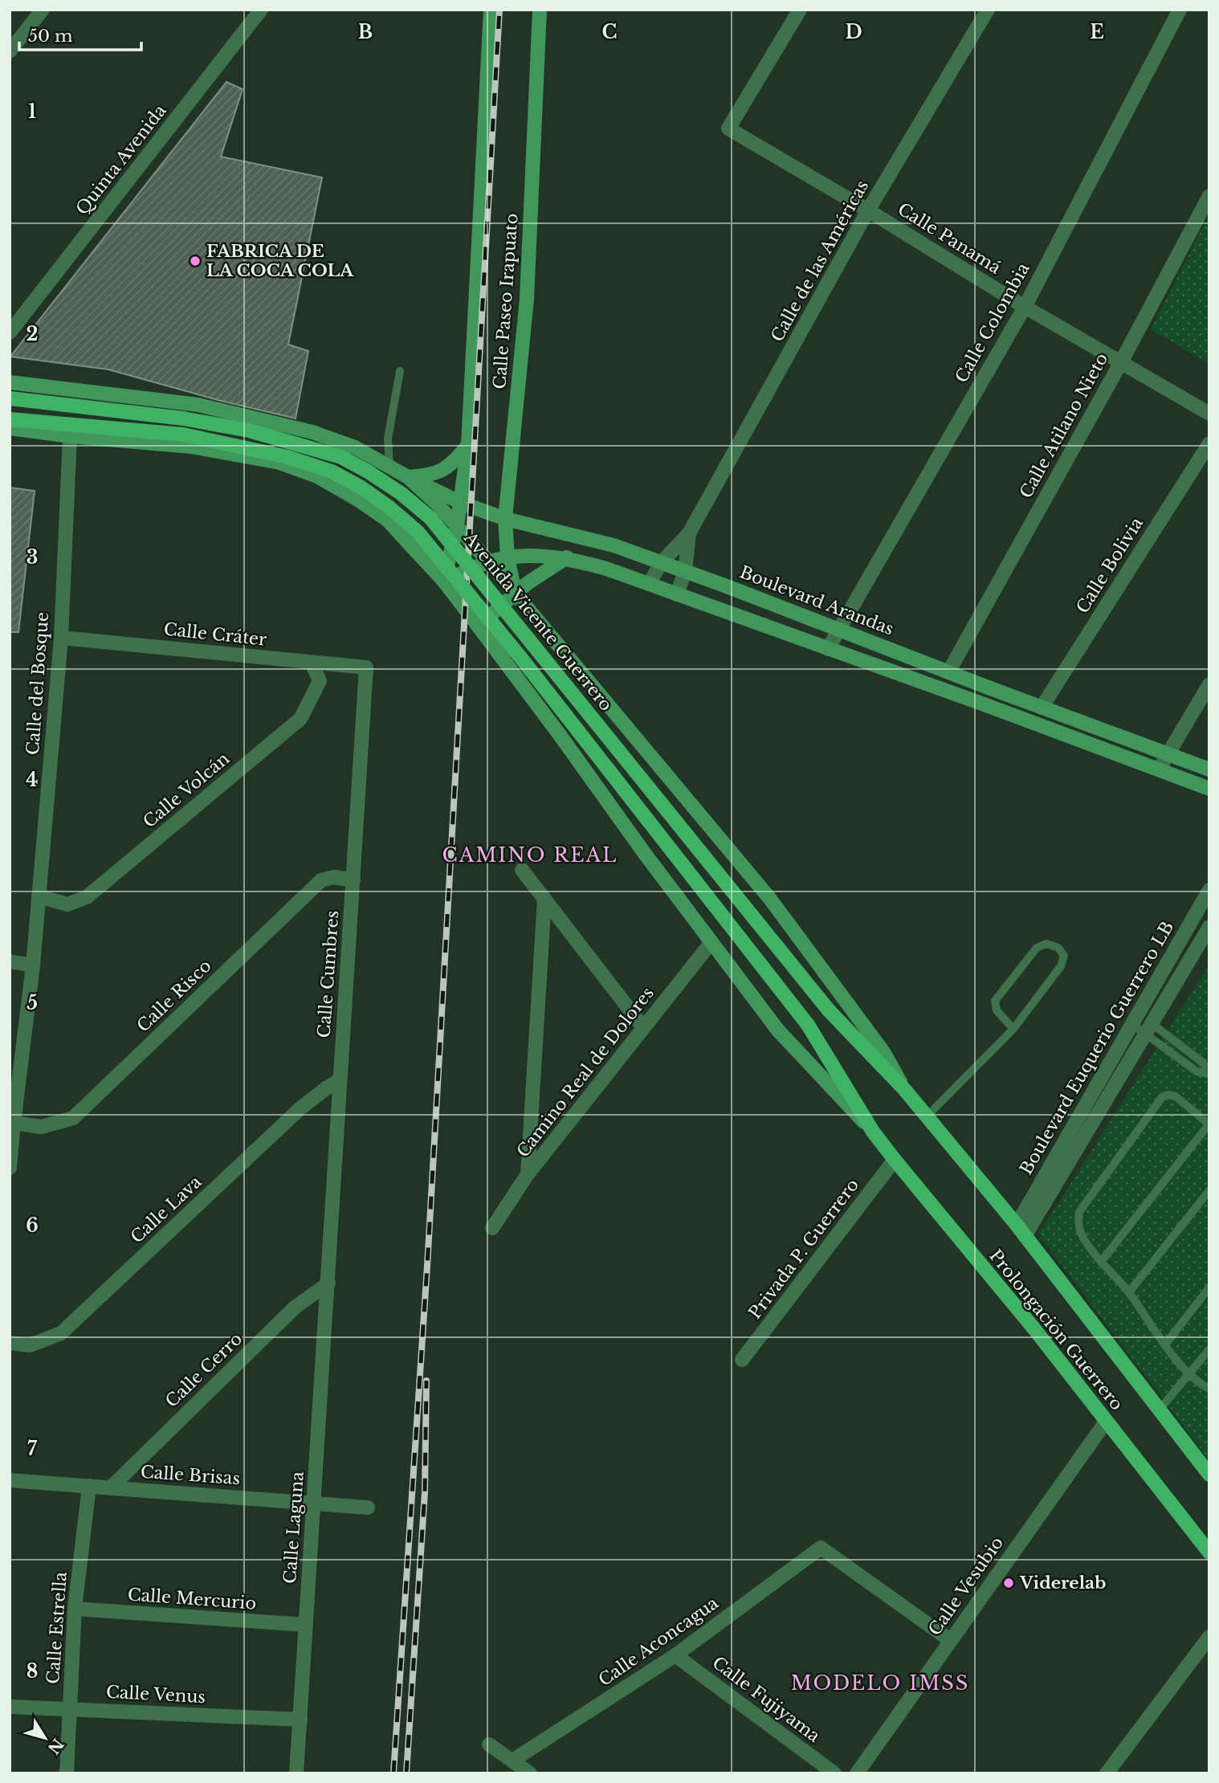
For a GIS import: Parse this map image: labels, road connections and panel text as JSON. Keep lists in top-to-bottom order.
{
  "streets": {
    "main road": [
      "Calle Paseo Irapuato",
      "Boulevard Arandas",
      "Avenida Vicente Guerrero",
      "Prolongación Guerrero"
    ],
    "street": [
      "Quinta Avenida",
      "Calle Panamá",
      "Calle de las Américas",
      "Calle Colombia",
      "Calle Atilano Nieto",
      "Calle Bolivia",
      "Calle Cráter",
      "Calle del Bosque",
      "Calle Volcán",
      "Calle Cumbres",
      "Calle Risco",
      "Boulevard Euquerio Guerrero LB",
      "Camino Real de Dolores",
      "Calle Lava",
      "Privada P. Guerrero",
      "Calle Cerro",
      "Calle Brisas",
      "Calle Laguna",
      "Calle Vesubio",
      "Calle Mercurio",
      "Calle Estrella",
      "Calle Aconcagua",
      "Calle Venus",
      "Calle Fujiyama"
    ]
  },
  "crossings": [
    ["Calle Panamá", "Calle de las Américas"],
    ["Calle Panamá", "Calle Colombia"],
    ["Calle Panamá", "Calle Atilano Nieto"],
    ["Calle de las Américas", "Boulevard Arandas"],
    ["Calle Paseo Irapuato", "Boulevard Arandas"],
    ["Calle Colombia", "Boulevard Arandas"],
    ["Calle Atilano Nieto", "Boulevard Arandas"],
    ["Calle Bolivia", "Boulevard Arandas"],
    ["Avenida Vicente Guerrero", "Prolongación Guerrero"],
    ["Calle Cráter", "Calle del Bosque"],
    ["Calle Cráter", "Calle Volcán"],
    ["Calle Cráter", "Calle Cumbres"],
    ["Calle del Bosque", "Calle Volcán"],
    ["Calle del Bosque", "Calle Risco"],
    ["Calle Cumbres", "Calle Risco"],
    ["Calle Cumbres", "Calle Lava"],
    ["Calle Cumbres", "Calle Cerro"],
    ["Calle Cumbres", "Calle Laguna"],
    ["Boulevard Euquerio Guerrero LB", "Prolongación Guerrero"],
    ["Privada P. Guerrero", "Prolongación Guerrero"],
    ["Prolongación Guerrero", "Calle Vesubio"],
    ["Calle Cerro", "Calle Brisas"],
    ["Calle Cerro", "Calle Laguna"],
    ["Calle Brisas", "Calle Laguna"],
    ["Calle Brisas", "Calle Estrella"],
    ["Calle Laguna", "Calle Mercurio"],
    ["Calle Laguna", "Calle Venus"],
    ["Calle Vesubio", "Calle Aconcagua"],
    ["Calle Mercurio", "Calle Estrella"],
    ["Calle Estrella", "Calle Venus"],
    ["Calle Aconcagua", "Calle Fujiyama"]
  ],
  "districts": ["CAMINO REAL", "MODELO IMSS"],
  "places": ["FABRICA DE LA COCA COLA", "Viderelab"],
  "scale_bar": "50 m",
  "north": "bottom right",
  "grid": {
    "columns": [
      "B",
      "C",
      "D",
      "E"
    ],
    "rows": [
      "1",
      "2",
      "3",
      "4",
      "5",
      "6",
      "7",
      "8"
    ]
  }
}
